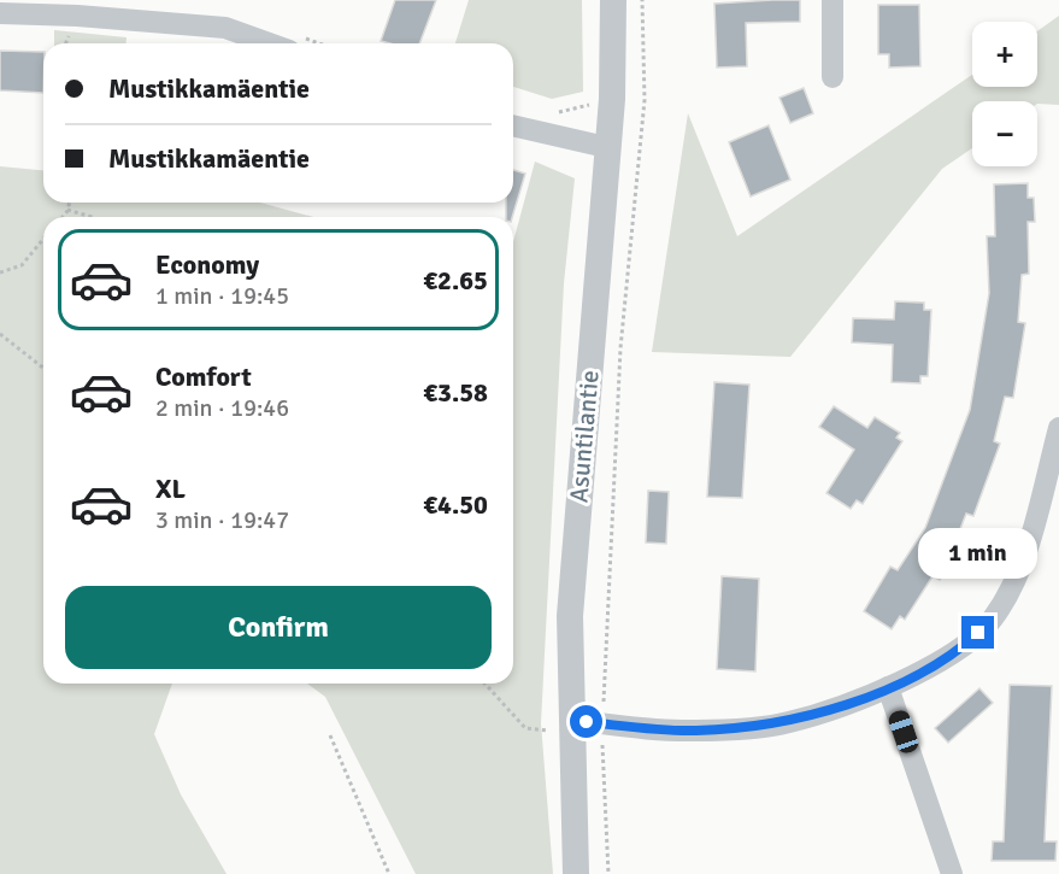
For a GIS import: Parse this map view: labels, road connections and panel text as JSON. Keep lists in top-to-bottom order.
{
  "streets": {
    "street": ["Asuntilantie"]
  },
  "page": {
    "map_buttons": ["+", "−"],
    "banner": ["Mustikkamäentie", "Mustikkamäentie"],
    "list": [
      {
        "name": "Economy",
        "note": "1 min · 19:45",
        "value": "€2.65"
      },
      {
        "name": "Comfort",
        "note": "2 min · 19:46",
        "value": "€3.58"
      },
      {
        "name": "XL",
        "note": "3 min · 19:47",
        "value": "€4.50"
      }
    ],
    "bubble": "1 min",
    "buttons": "Confirm"
  }
}
